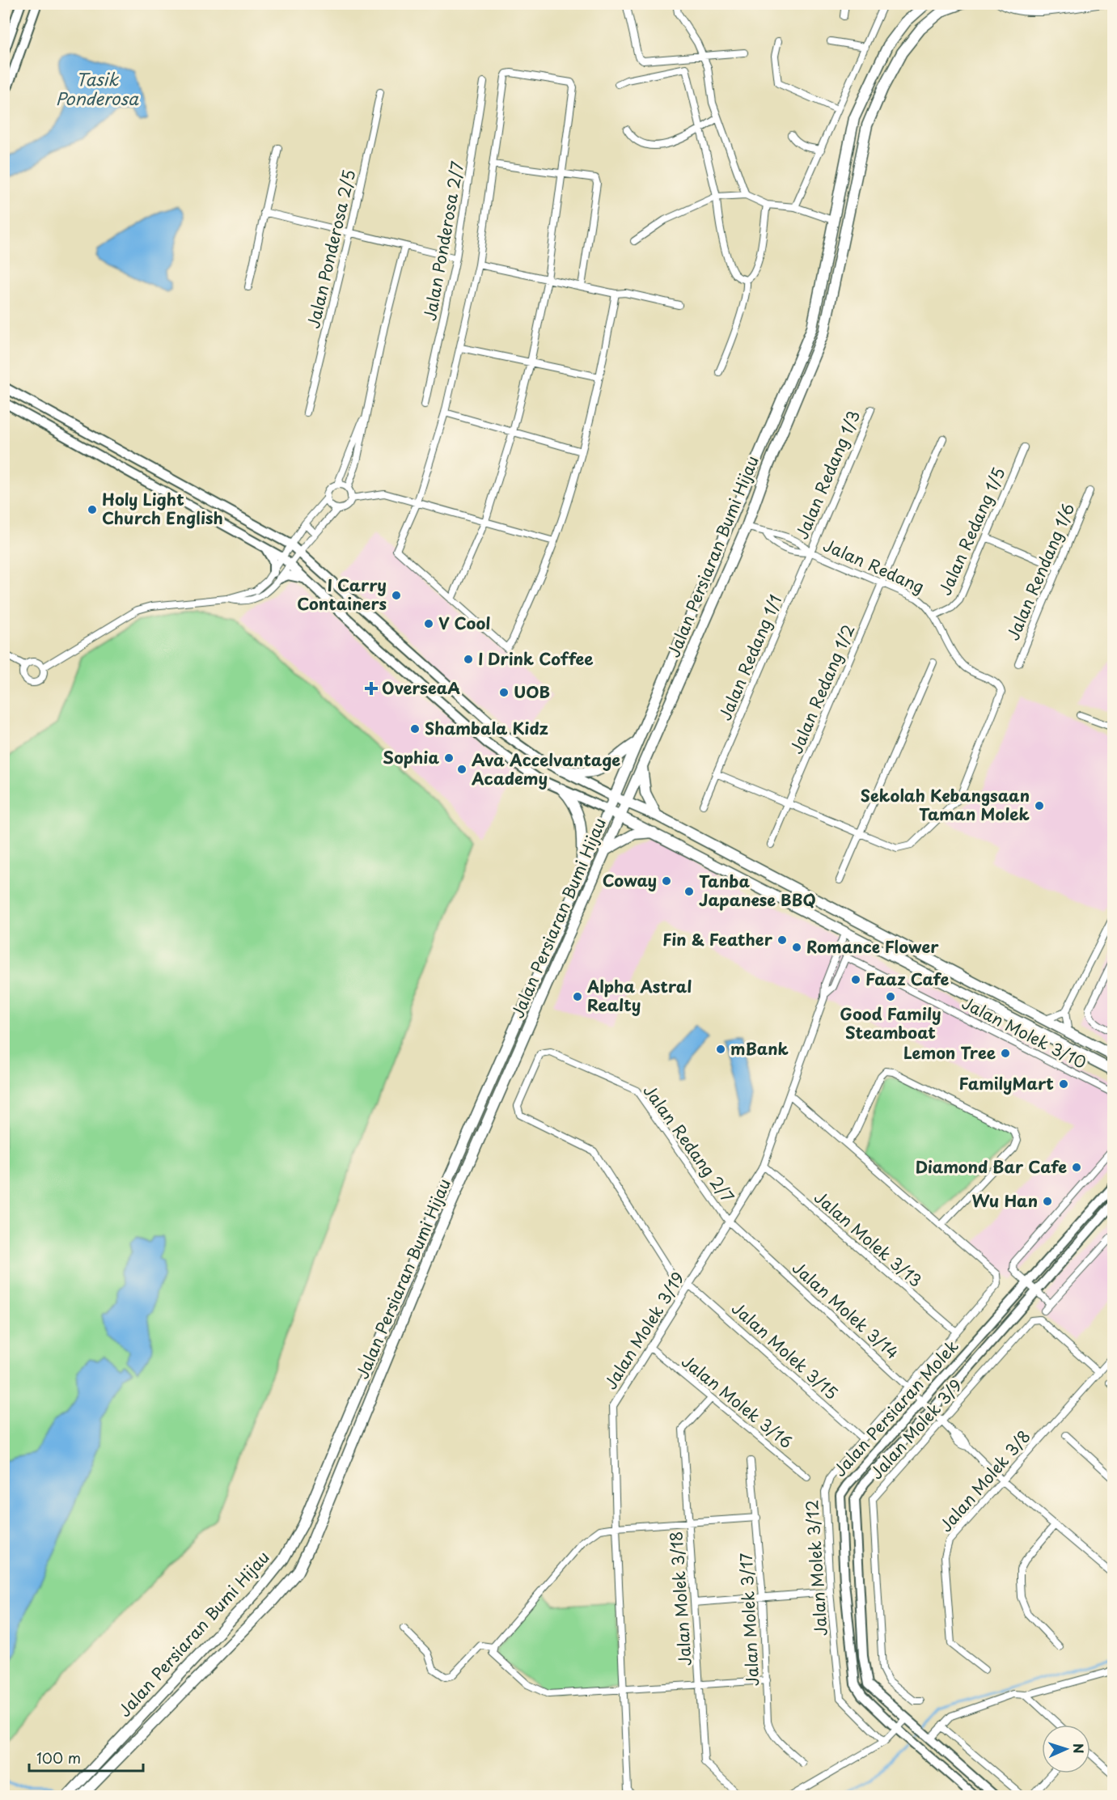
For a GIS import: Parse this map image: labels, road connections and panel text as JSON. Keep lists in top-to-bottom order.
{
  "streets": {
    "main road": ["Jalan Persiaran Bumi Hijau", "Jalan Persiaran Molek"],
    "street": [
      "Jalan Ponderosa 2/7",
      "Jalan Ponderosa 2/5",
      "Jalan Redang 1/3",
      "Jalan Redang 1/5",
      "Jalan Redang",
      "Jalan Rendang 1/6",
      "Jalan Redang 1/1",
      "Jalan Redang 1/2",
      "Jalan Molek 3/10",
      "Jalan Redang 2/7",
      "Jalan Molek 3/13",
      "Jalan Molek 3/14",
      "Jalan Molek 3/19",
      "Jalan Molek 3/15",
      "Jalan Molek 3/16",
      "Jalan Molek 3/9",
      "Jalan Molek 3/8",
      "Jalan Molek 3/12",
      "Jalan Molek 3/18",
      "Jalan Molek 3/17"
    ]
  },
  "crossings": [
    ["Jalan Redang 1/3", "Jalan Redang"],
    ["Jalan Redang 1/3", "Jalan Redang 1/1"],
    ["Jalan Redang 1/5", "Jalan Redang"],
    ["Jalan Persiaran Bumi Hijau", "Jalan Redang"],
    ["Jalan Redang", "Jalan Redang 1/1"],
    ["Jalan Redang", "Jalan Redang 1/2"],
    ["Jalan Molek 3/10", "Jalan Molek 3/19"],
    ["Jalan Redang 2/7", "Jalan Molek 3/14"],
    ["Jalan Redang 2/7", "Jalan Molek 3/19"],
    ["Jalan Molek 3/13", "Jalan Molek 3/19"],
    ["Jalan Molek 3/13", "Jalan Molek 3/12"],
    ["Jalan Molek 3/14", "Jalan Molek 3/19"],
    ["Jalan Molek 3/14", "Jalan Persiaran Molek"],
    ["Jalan Molek 3/14", "Jalan Molek 3/9"],
    ["Jalan Molek 3/14", "Jalan Molek 3/8"],
    ["Jalan Molek 3/14", "Jalan Molek 3/12"],
    ["Jalan Molek 3/19", "Jalan Molek 3/15"],
    ["Jalan Molek 3/19", "Jalan Molek 3/16"],
    ["Jalan Molek 3/19", "Jalan Molek 3/12"],
    ["Jalan Molek 3/15", "Jalan Molek 3/12"],
    ["Jalan Molek 3/16", "Jalan Molek 3/18"],
    ["Jalan Molek 3/9", "Jalan Molek 3/8"]
  ],
  "water": ["Tasik Ponderosa"],
  "places": {
    "other": [
      "Holy Light Church English",
      "I Carry Containers",
      "V Cool",
      "I Drink Coffee",
      "UOB",
      "Shambala Kidz",
      "Sophia",
      "Ava Accelvantage Academy",
      "Sekolah Kebangsaan Taman Molek",
      "Coway",
      "Tanba Japanese BBQ",
      "Fin & Feather",
      "Romance Flower",
      "Faaz Cafe",
      "Alpha Astral Realty",
      "Good Family Steamboat",
      "mBank",
      "Lemon Tree",
      "FamilyMart",
      "Diamond Bar Cafe",
      "Wu Han"
    ],
    "health": ["OverseaA"]
  },
  "scale_bar": "100 m",
  "north": "right"
}
